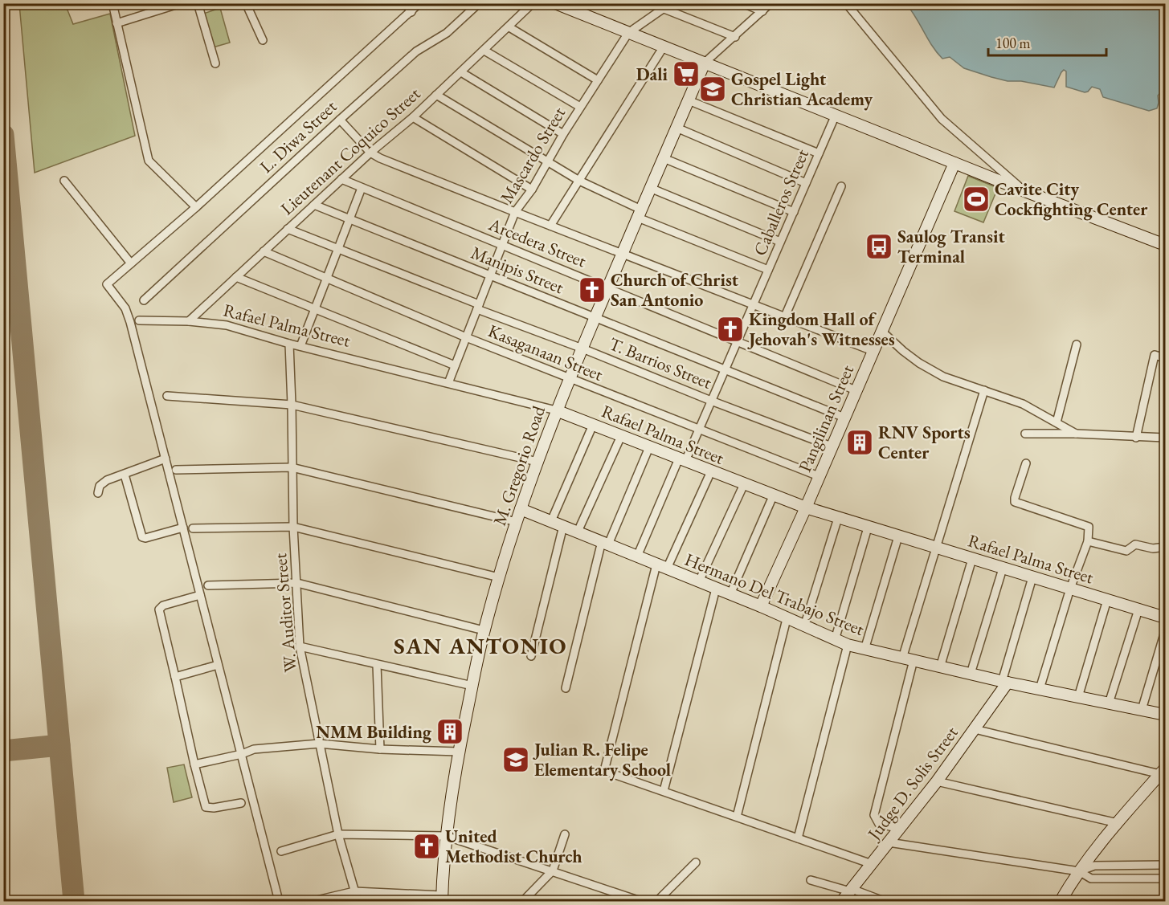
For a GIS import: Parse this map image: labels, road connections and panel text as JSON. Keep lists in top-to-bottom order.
{
  "streets": {
    "street": [
      "L. Diwa Street",
      "Lieutenant Coquico Street",
      "Mascardo Street",
      "Caballeros Street",
      "Arcedera Street",
      "Manipis Street",
      "Rafael Palma Street",
      "Kasaganaan Street",
      "T. Barrios Street",
      "Pangilinan Street",
      "M. Gregorio Road",
      "Hermano Del Trabajo Street",
      "W. Auditor Street",
      "Judge D. Solis Street"
    ]
  },
  "crossings": [
    ["Lieutenant Coquico Street", "Arcedera Street"],
    ["Lieutenant Coquico Street", "Manipis Street"],
    ["Lieutenant Coquico Street", "Rafael Palma Street"],
    ["Lieutenant Coquico Street", "Kasaganaan Street"],
    ["Lieutenant Coquico Street", "T. Barrios Street"],
    ["Mascardo Street", "Arcedera Street"],
    ["Mascardo Street", "Manipis Street"],
    ["Mascardo Street", "Rafael Palma Street"],
    ["Mascardo Street", "Kasaganaan Street"],
    ["Mascardo Street", "T. Barrios Street"],
    ["Caballeros Street", "Arcedera Street"],
    ["Caballeros Street", "Manipis Street"],
    ["Caballeros Street", "Rafael Palma Street"],
    ["Caballeros Street", "Kasaganaan Street"],
    ["Caballeros Street", "T. Barrios Street"],
    ["Caballeros Street", "Hermano Del Trabajo Street"],
    ["Arcedera Street", "Pangilinan Street"],
    ["Arcedera Street", "M. Gregorio Road"],
    ["Manipis Street", "Pangilinan Street"],
    ["Manipis Street", "M. Gregorio Road"],
    ["Rafael Palma Street", "Pangilinan Street"],
    ["Rafael Palma Street", "M. Gregorio Road"],
    ["Rafael Palma Street", "W. Auditor Street"],
    ["Kasaganaan Street", "Pangilinan Street"],
    ["Kasaganaan Street", "M. Gregorio Road"],
    ["T. Barrios Street", "Pangilinan Street"],
    ["T. Barrios Street", "M. Gregorio Road"],
    ["Pangilinan Street", "Hermano Del Trabajo Street"],
    ["M. Gregorio Road", "Hermano Del Trabajo Street"],
    ["Hermano Del Trabajo Street", "Judge D. Solis Street"]
  ],
  "districts": ["SAN ANTONIO"],
  "places": {
    "supermarket": ["Dali"],
    "school or university": ["Gospel Light Christian Academy", "Julian R. Felipe Elementary School"],
    "sports": ["Cavite City Cockfighting Center"],
    "bus stop": ["Saulog Transit Terminal"],
    "church": ["Church of Christ San Antonio", "Kingdom Hall of Jehovah's Witnesses", "United Methodist Church"],
    "building": ["RNV Sports Center", "NMM Building"]
  },
  "scale_bar": "100 m"
}
